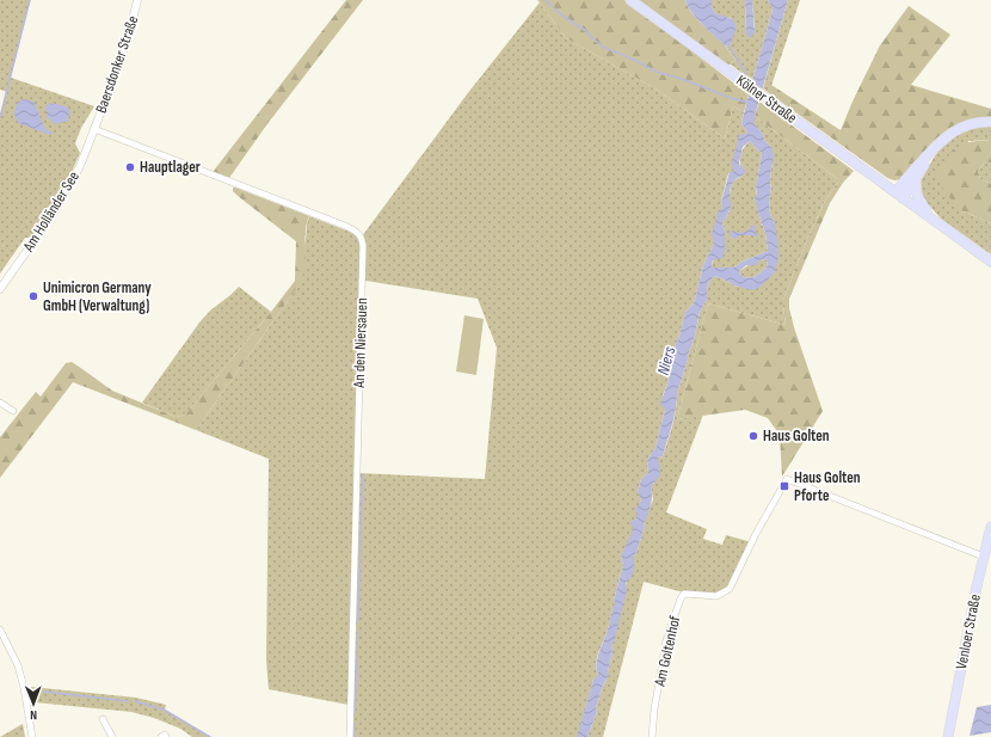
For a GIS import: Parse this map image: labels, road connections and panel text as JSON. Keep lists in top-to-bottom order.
{
  "streets": {
    "main road": ["Kölner Straße", "Venloer Straße"],
    "street": [
      "Baersdonker Straße",
      "Am Holländer See",
      "An den Niersauen",
      "Am Goltenhof"
    ]
  },
  "crossings": [
    ["Baersdonker Straße", "Am Holländer See"],
    ["Baersdonker Straße", "An den Niersauen"],
    ["Am Holländer See", "An den Niersauen"],
    ["Venloer Straße", "Am Goltenhof"]
  ],
  "water": ["Niers"],
  "places": {
    "other": ["Hauptlager", "Unimicron Germany GmbH (Verwaltung)", "Haus Golten"],
    "transit": ["Haus Golten Pforte"]
  },
  "north": "bottom"
}
